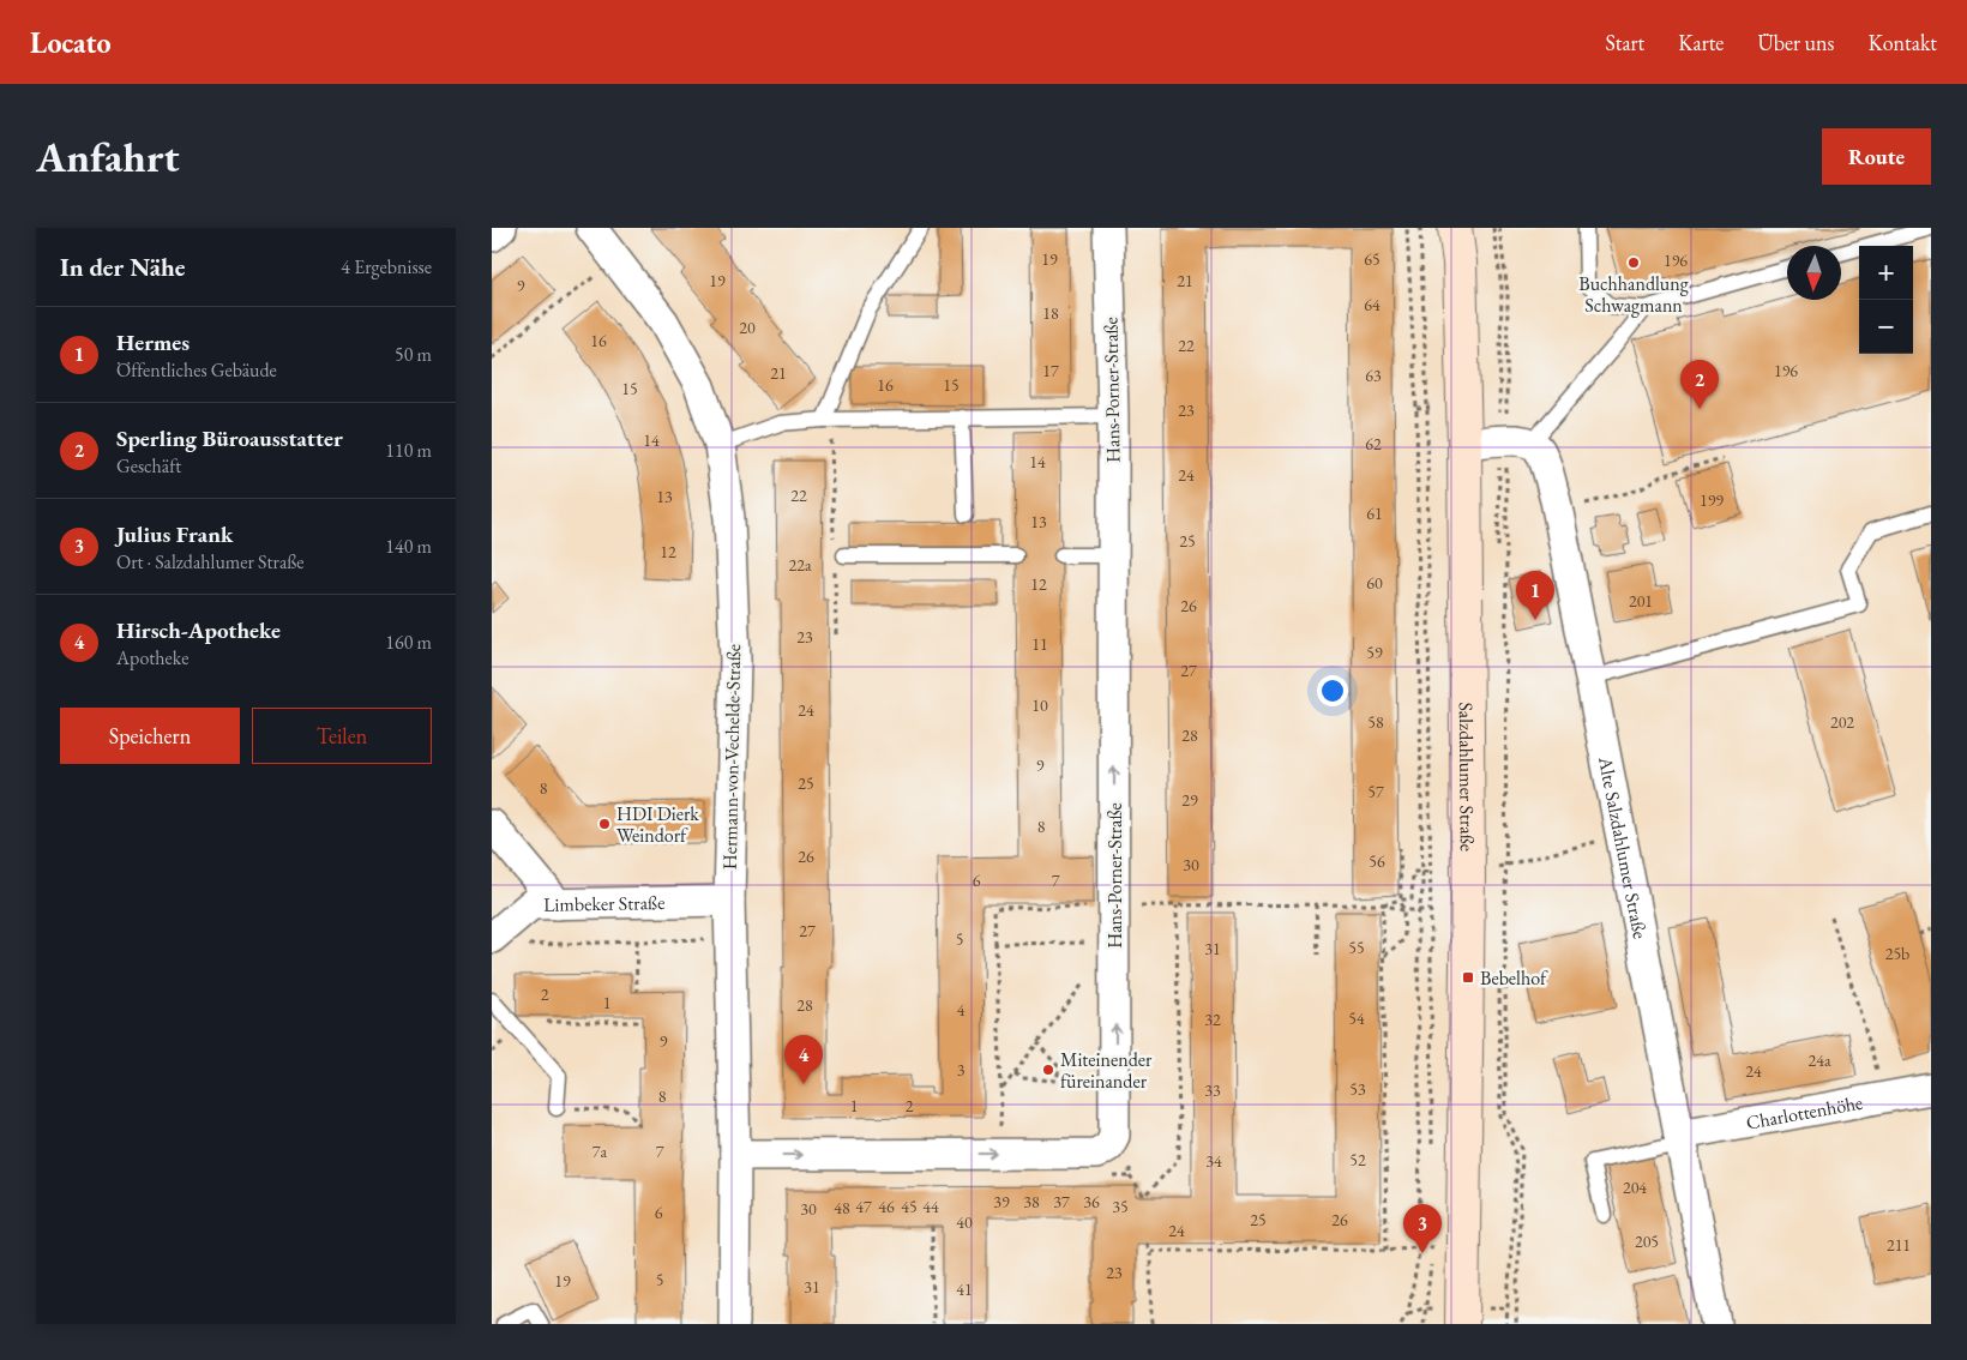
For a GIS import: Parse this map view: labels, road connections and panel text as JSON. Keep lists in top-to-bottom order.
{
  "streets": {
    "main road": ["Salzdahlumer Straße"],
    "street": [
      "Hans-Porner-Straße",
      "Hermann-von-Vechelde-Straße",
      "Alte Salzdahlumer Straße",
      "Limbeker Straße",
      "Charlottenhöhe"
    ]
  },
  "crossings": [
    ["Hans-Porner-Straße", "Hermann-von-Vechelde-Straße"],
    ["Hermann-von-Vechelde-Straße", "Limbeker Straße"],
    ["Alte Salzdahlumer Straße", "Charlottenhöhe"]
  ],
  "places": {
    "other": ["Buchhandlung Schwagmann", "HDI Dierk Weindorf", "Miteinender füreinander"],
    "transit": ["Bebelhof"]
  },
  "house_numbers": [
    "19",
    "65",
    "196",
    "19",
    "21",
    "9",
    "64",
    "18",
    "20",
    "16",
    "22",
    "17",
    "196",
    "21",
    "63",
    "16",
    "15",
    "15",
    "23",
    "14",
    "62",
    "14",
    "24",
    "22",
    "13",
    "199",
    "61",
    "13",
    "25",
    "12",
    "22a",
    "60",
    "12",
    "201",
    "26",
    "23",
    "11",
    "59",
    "27",
    "10",
    "24",
    "58",
    "202",
    "28",
    "9",
    "25",
    "8",
    "57",
    "29",
    "8",
    "26",
    "56",
    "30",
    "6",
    "7",
    "27",
    "5",
    "55",
    "31",
    "25b",
    "2",
    "1",
    "28",
    "4",
    "54",
    "32",
    "9",
    "24a",
    "3",
    "24",
    "53",
    "33",
    "8",
    "1",
    "2",
    "7a",
    "7",
    "52",
    "34",
    "204",
    "39",
    "38",
    "37",
    "36",
    "47",
    "46",
    "45",
    "44",
    "35",
    "48",
    "30",
    "6",
    "25",
    "26",
    "40",
    "24",
    "205",
    "211",
    "23",
    "5",
    "19",
    "31",
    "41"
  ],
  "north": "bottom",
  "page": {
    "header": "Locato",
    "nav": [
      "Start",
      "Karte",
      "Über uns",
      "Kontakt"
    ],
    "buttons": [
      "Route",
      ["Speichern", "Teilen"]
    ],
    "title": "Anfahrt",
    "heading": ["In der Nähe", "4 Ergebnisse"],
    "map_buttons": ["+", "−"],
    "list": [
      {
        "mark": "1",
        "name": "Hermes",
        "note": "Öffentliches Gebäude",
        "value": "50 m"
      },
      {
        "mark": "2",
        "name": "Sperling Büroausstatter",
        "note": "Geschäft",
        "value": "110 m"
      },
      {
        "mark": "3",
        "name": "Julius Frank",
        "note": "Ort · Salzdahlumer Straße",
        "value": "140 m"
      },
      {
        "mark": "4",
        "name": "Hirsch-Apotheke",
        "note": "Apotheke",
        "value": "160 m"
      }
    ],
    "pins": [
      "2",
      "1",
      "4",
      "3"
    ]
  }
}
